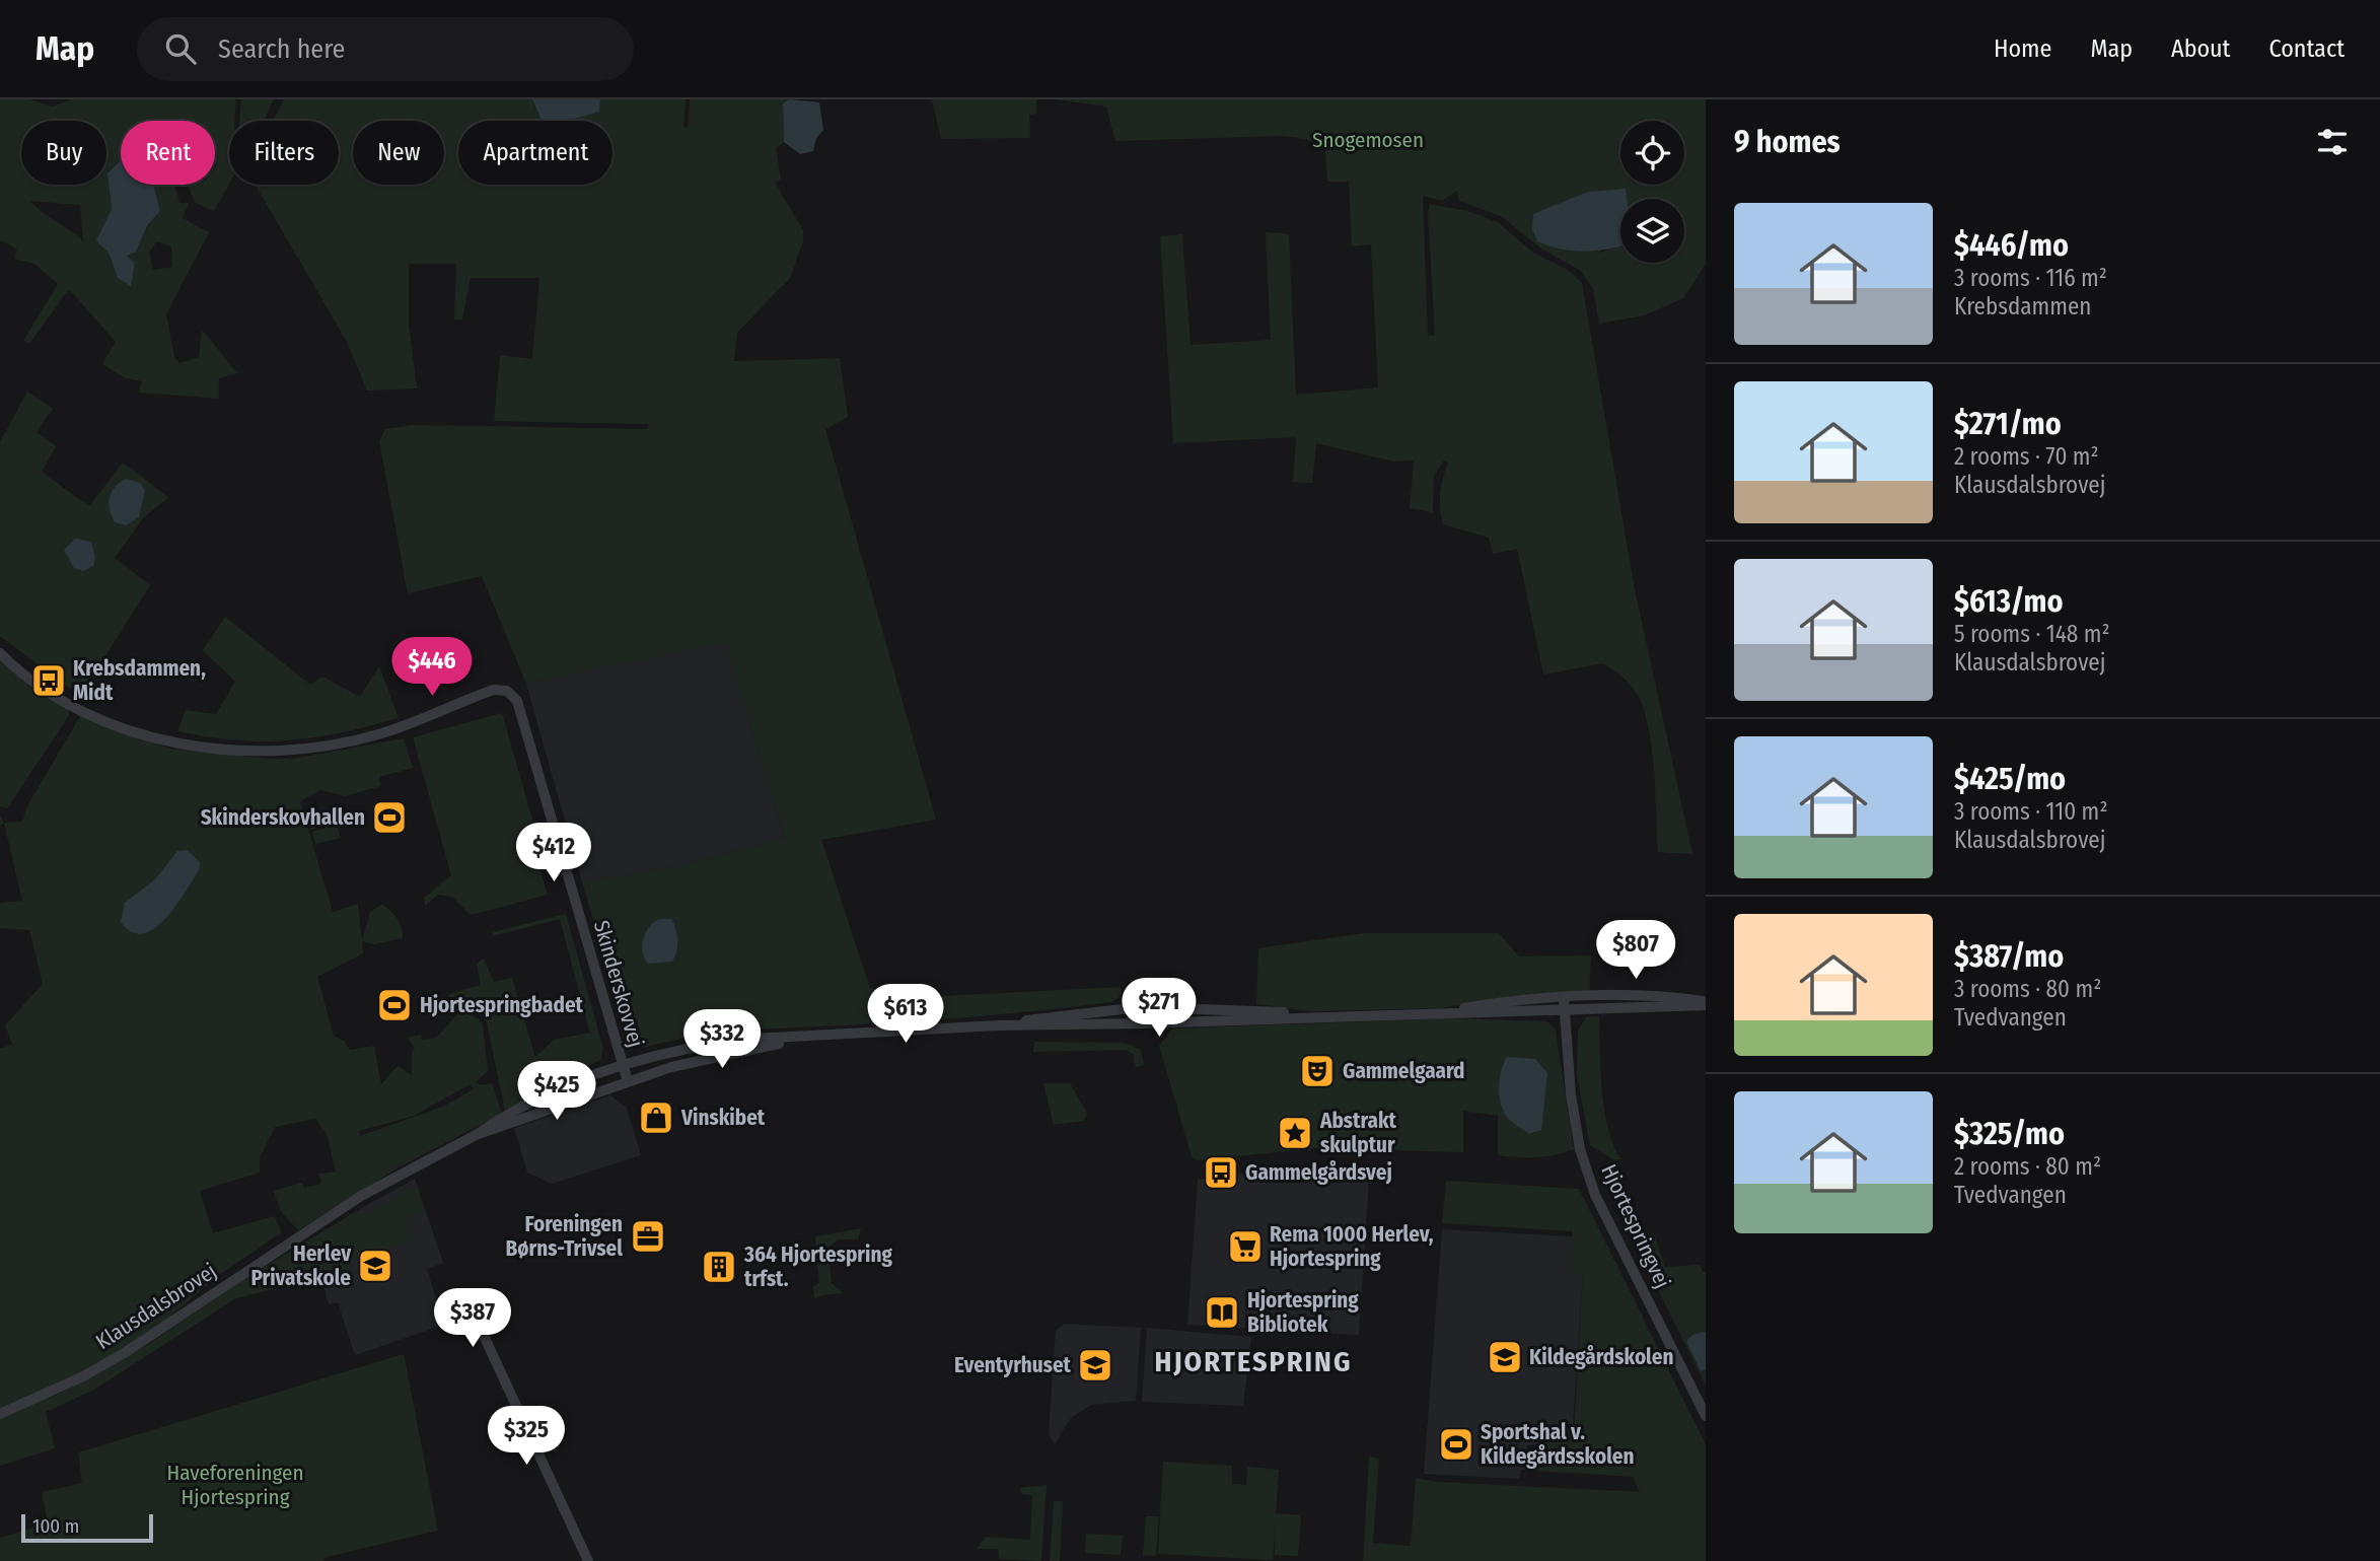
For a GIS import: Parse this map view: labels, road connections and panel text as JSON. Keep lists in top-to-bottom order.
{
  "streets": {
    "street": ["Skinderskovvej", "Hjortespringvej", "Klausdalsbrovej"]
  },
  "crossings": [
    ["Skinderskovvej", "Klausdalsbrovej"],
    ["Hjortespringvej", "Klausdalsbrovej"]
  ],
  "districts": ["HJORTESPRING"],
  "parks": ["Snogemosen", "Haveforeningen Hjortespring"],
  "places": {
    "bus stop": ["Krebsdammen, Midt", "Gammelgårdsvej"],
    "sports": ["Skinderskovhallen", "Hjortespringbadet", "Sportshal v. Kildegårdsskolen"],
    "theatre": ["Gammelgaard"],
    "shop": ["Vinskibet"],
    "place": ["Abstrakt skulptur"],
    "office": ["Foreningen Børns-Trivsel"],
    "supermarket": ["Rema 1000 Herlev, Hjortespring"],
    "school or university": ["Herlev Privatskole", "Kildegårdskolen", "Eventyrhuset"],
    "building": ["364 Hjortespring trfst."],
    "library": ["Hjortespring Bibliotek"]
  },
  "scale_bar": "100 m",
  "page": {
    "header": "Map",
    "search": "Search here",
    "nav": [
      "Home",
      "Map",
      "About",
      "Contact"
    ],
    "heading": "9 homes",
    "chip": [
      "Buy",
      "Rent",
      "Filters",
      "New",
      "Apartment"
    ],
    "list": [
      {
        "name": "$446/mo",
        "note": "3 rooms · 116 m² · Krebsdammen"
      },
      {
        "name": "$271/mo",
        "note": "2 rooms · 70 m² · Klausdalsbrovej"
      },
      {
        "name": "$613/mo",
        "note": "5 rooms · 148 m² · Klausdalsbrovej"
      },
      {
        "name": "$425/mo",
        "note": "3 rooms · 110 m² · Klausdalsbrovej"
      },
      {
        "name": "$387/mo",
        "note": "3 rooms · 80 m² · Tvedvangen"
      },
      {
        "name": "$325/mo",
        "note": "2 rooms · 80 m² · Tvedvangen"
      }
    ],
    "price": [
      "$446",
      "$412",
      "$807",
      "$271",
      "$613",
      "$332",
      "$425",
      "$387",
      "$325"
    ],
    "scale": "100 m"
  }
}
